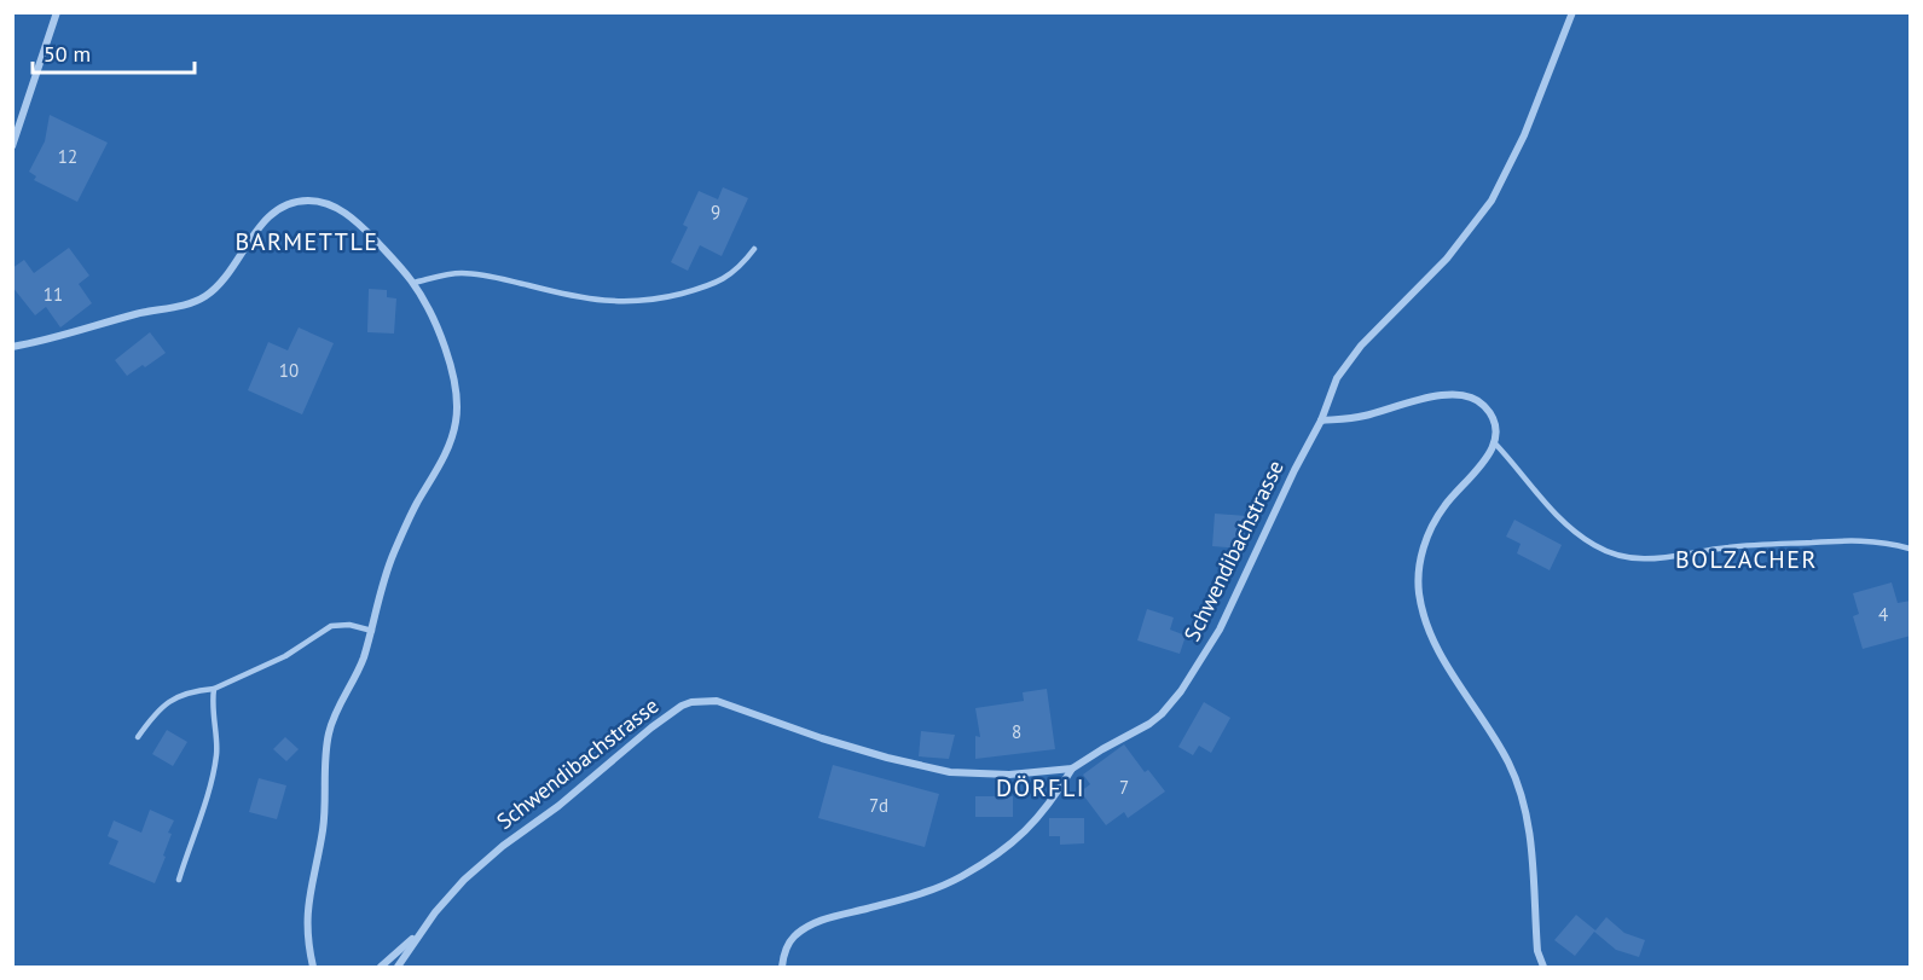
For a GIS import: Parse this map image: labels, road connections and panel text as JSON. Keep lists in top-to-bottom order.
{
  "streets": {
    "street": ["Schwendibachstrasse"]
  },
  "districts": ["BARMETTLE", "BOLZACHER", "DÖRFLI"],
  "house_numbers": [
    "12",
    "9",
    "11",
    "10",
    "4",
    "8",
    "7",
    "7d"
  ],
  "scale_bar": "50 m"
}
